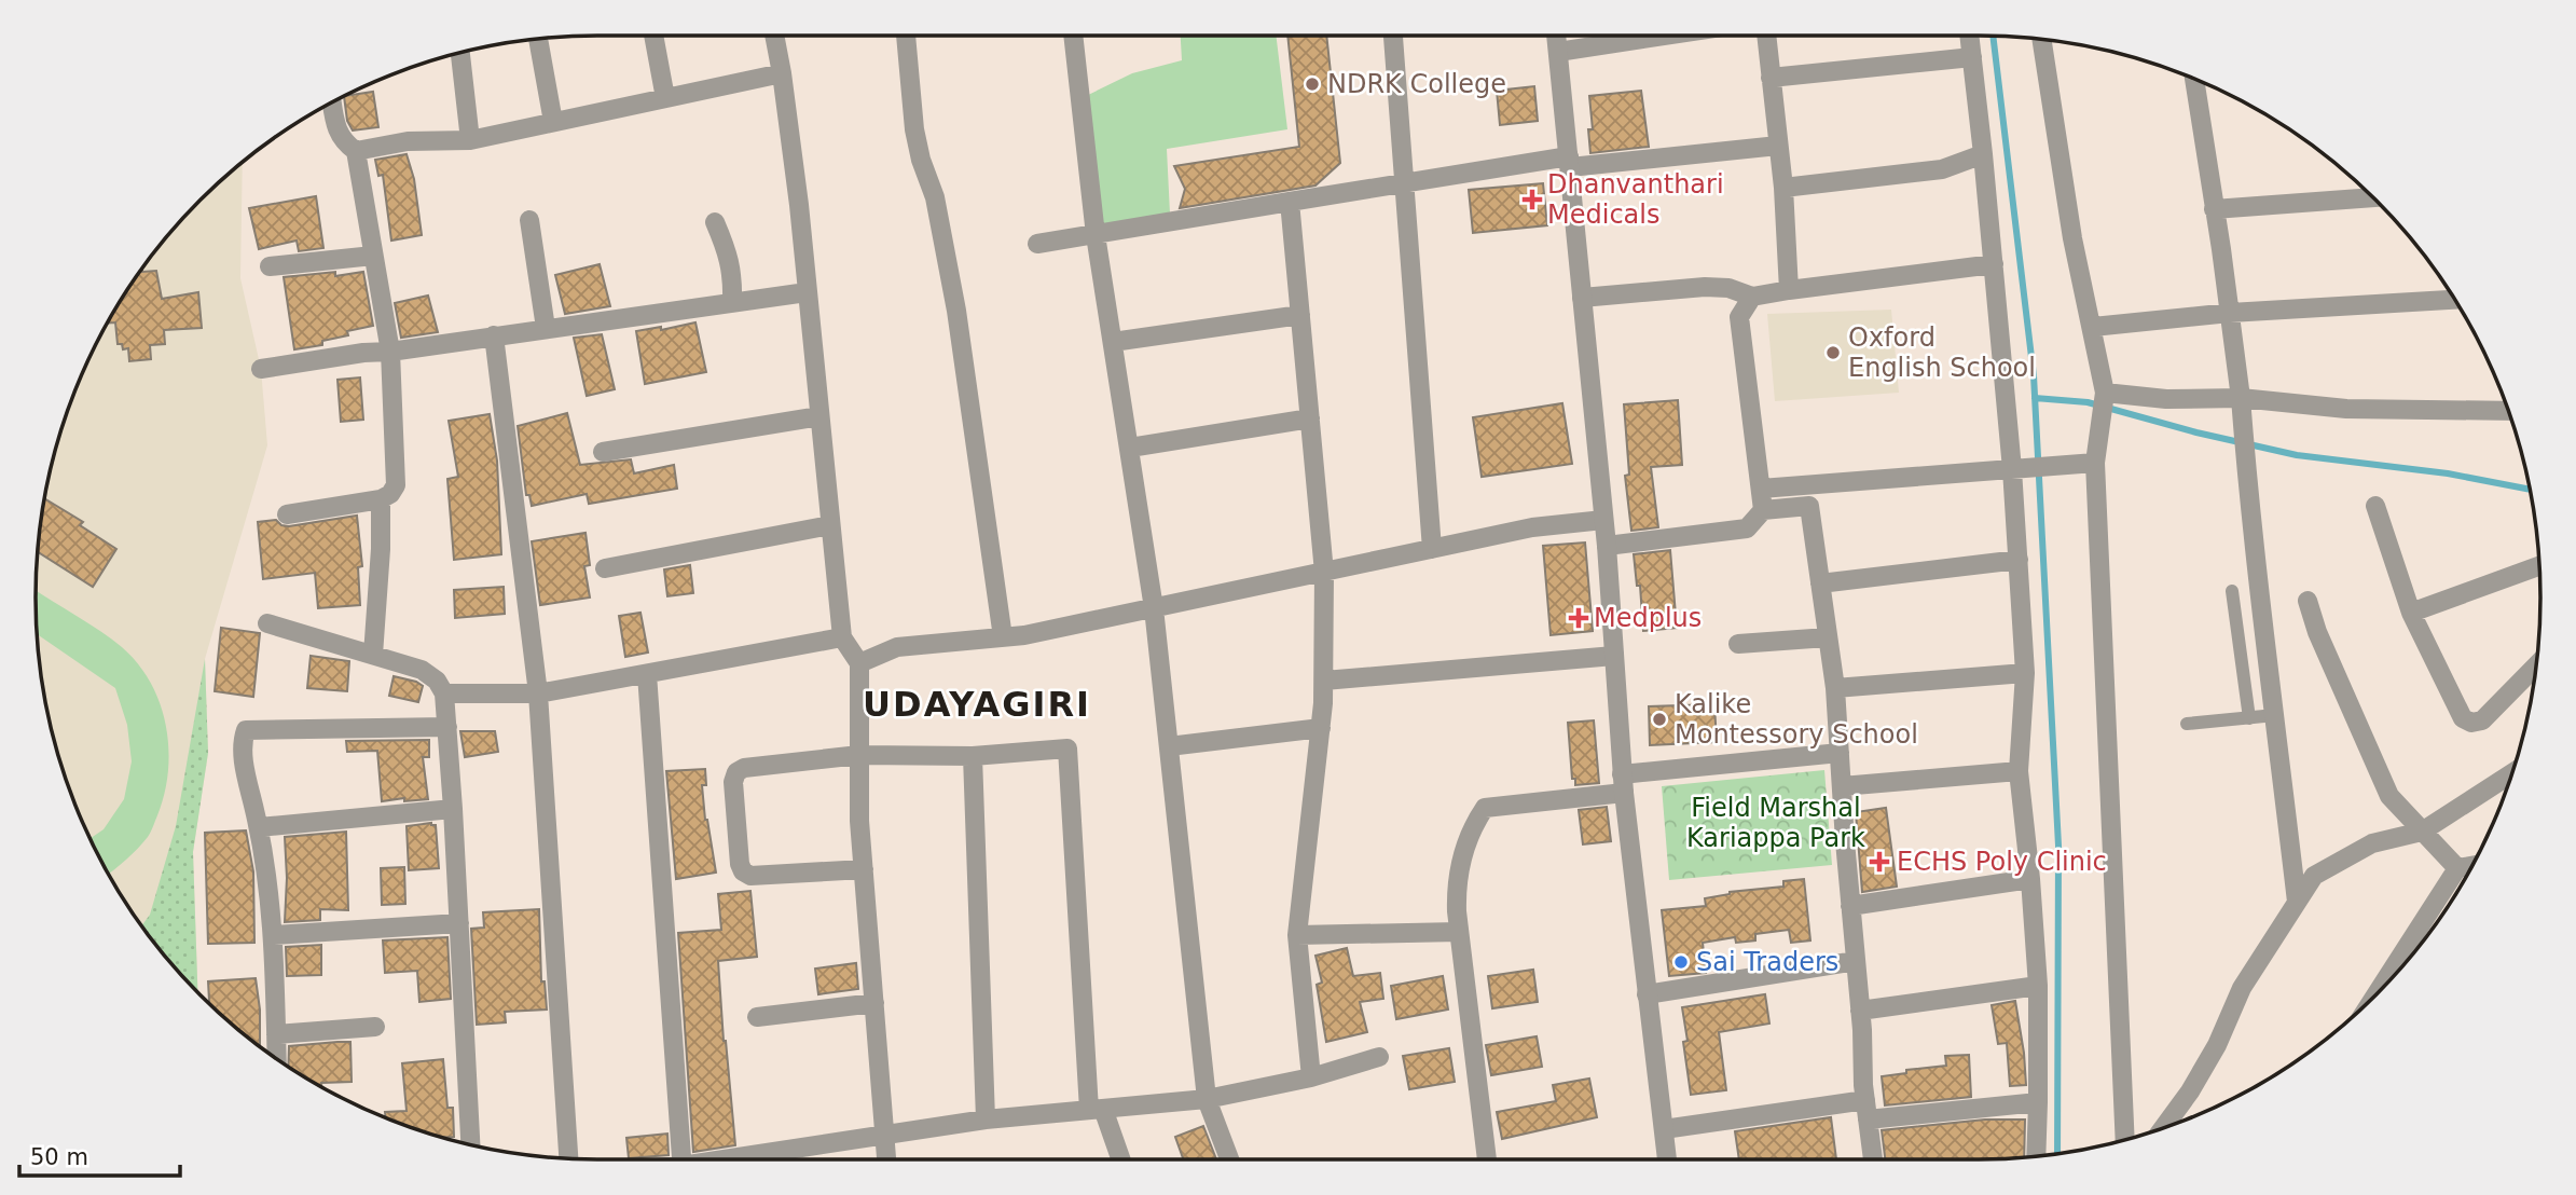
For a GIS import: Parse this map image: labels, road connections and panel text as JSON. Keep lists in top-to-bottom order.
{
  "districts": ["UDAYAGIRI"],
  "parks": ["Field Marshal Kariappa Park"],
  "places": {
    "other": [
      "NDRK College",
      "Oxford English School",
      "Kalike Montessory School",
      "Sai Traders"
    ],
    "health": ["Dhanvanthari Medicals", "Medplus", "ECHS Poly Clinic"]
  },
  "scale_bar": "50 m"
}
